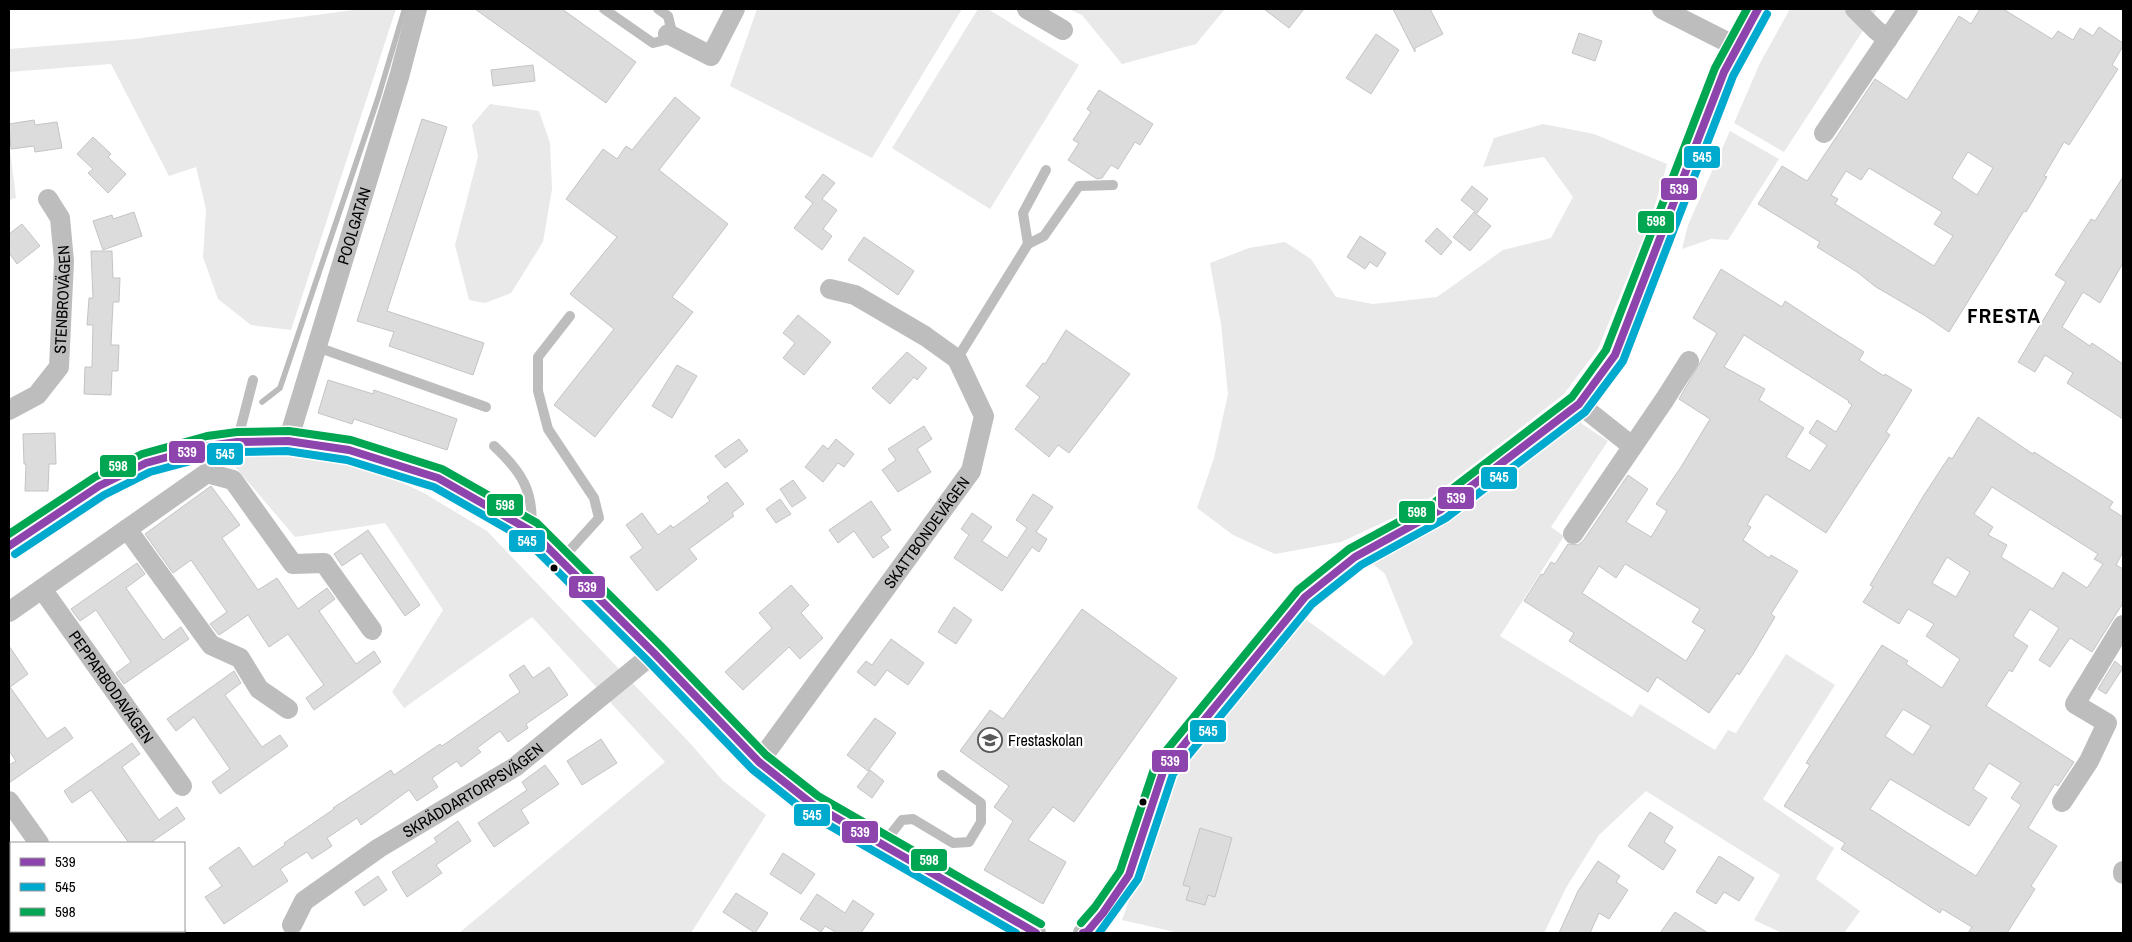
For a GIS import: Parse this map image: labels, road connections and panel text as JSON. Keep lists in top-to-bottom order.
{
  "streets": {
    "street": [
      "POOLGATAN",
      "STENBROVÄGEN",
      "SKATTBONDEVÄGEN",
      "PEPPARBODAVÄGEN",
      "SKRÄDDARTORPSVÄGEN"
    ]
  },
  "districts": ["FRESTA"],
  "places": {
    "school or university": ["Frestaskolan"]
  },
  "lines": ["transit line 539", "transit line 598", "transit line 545"],
  "legend": ["539", "545", "598"]
}
